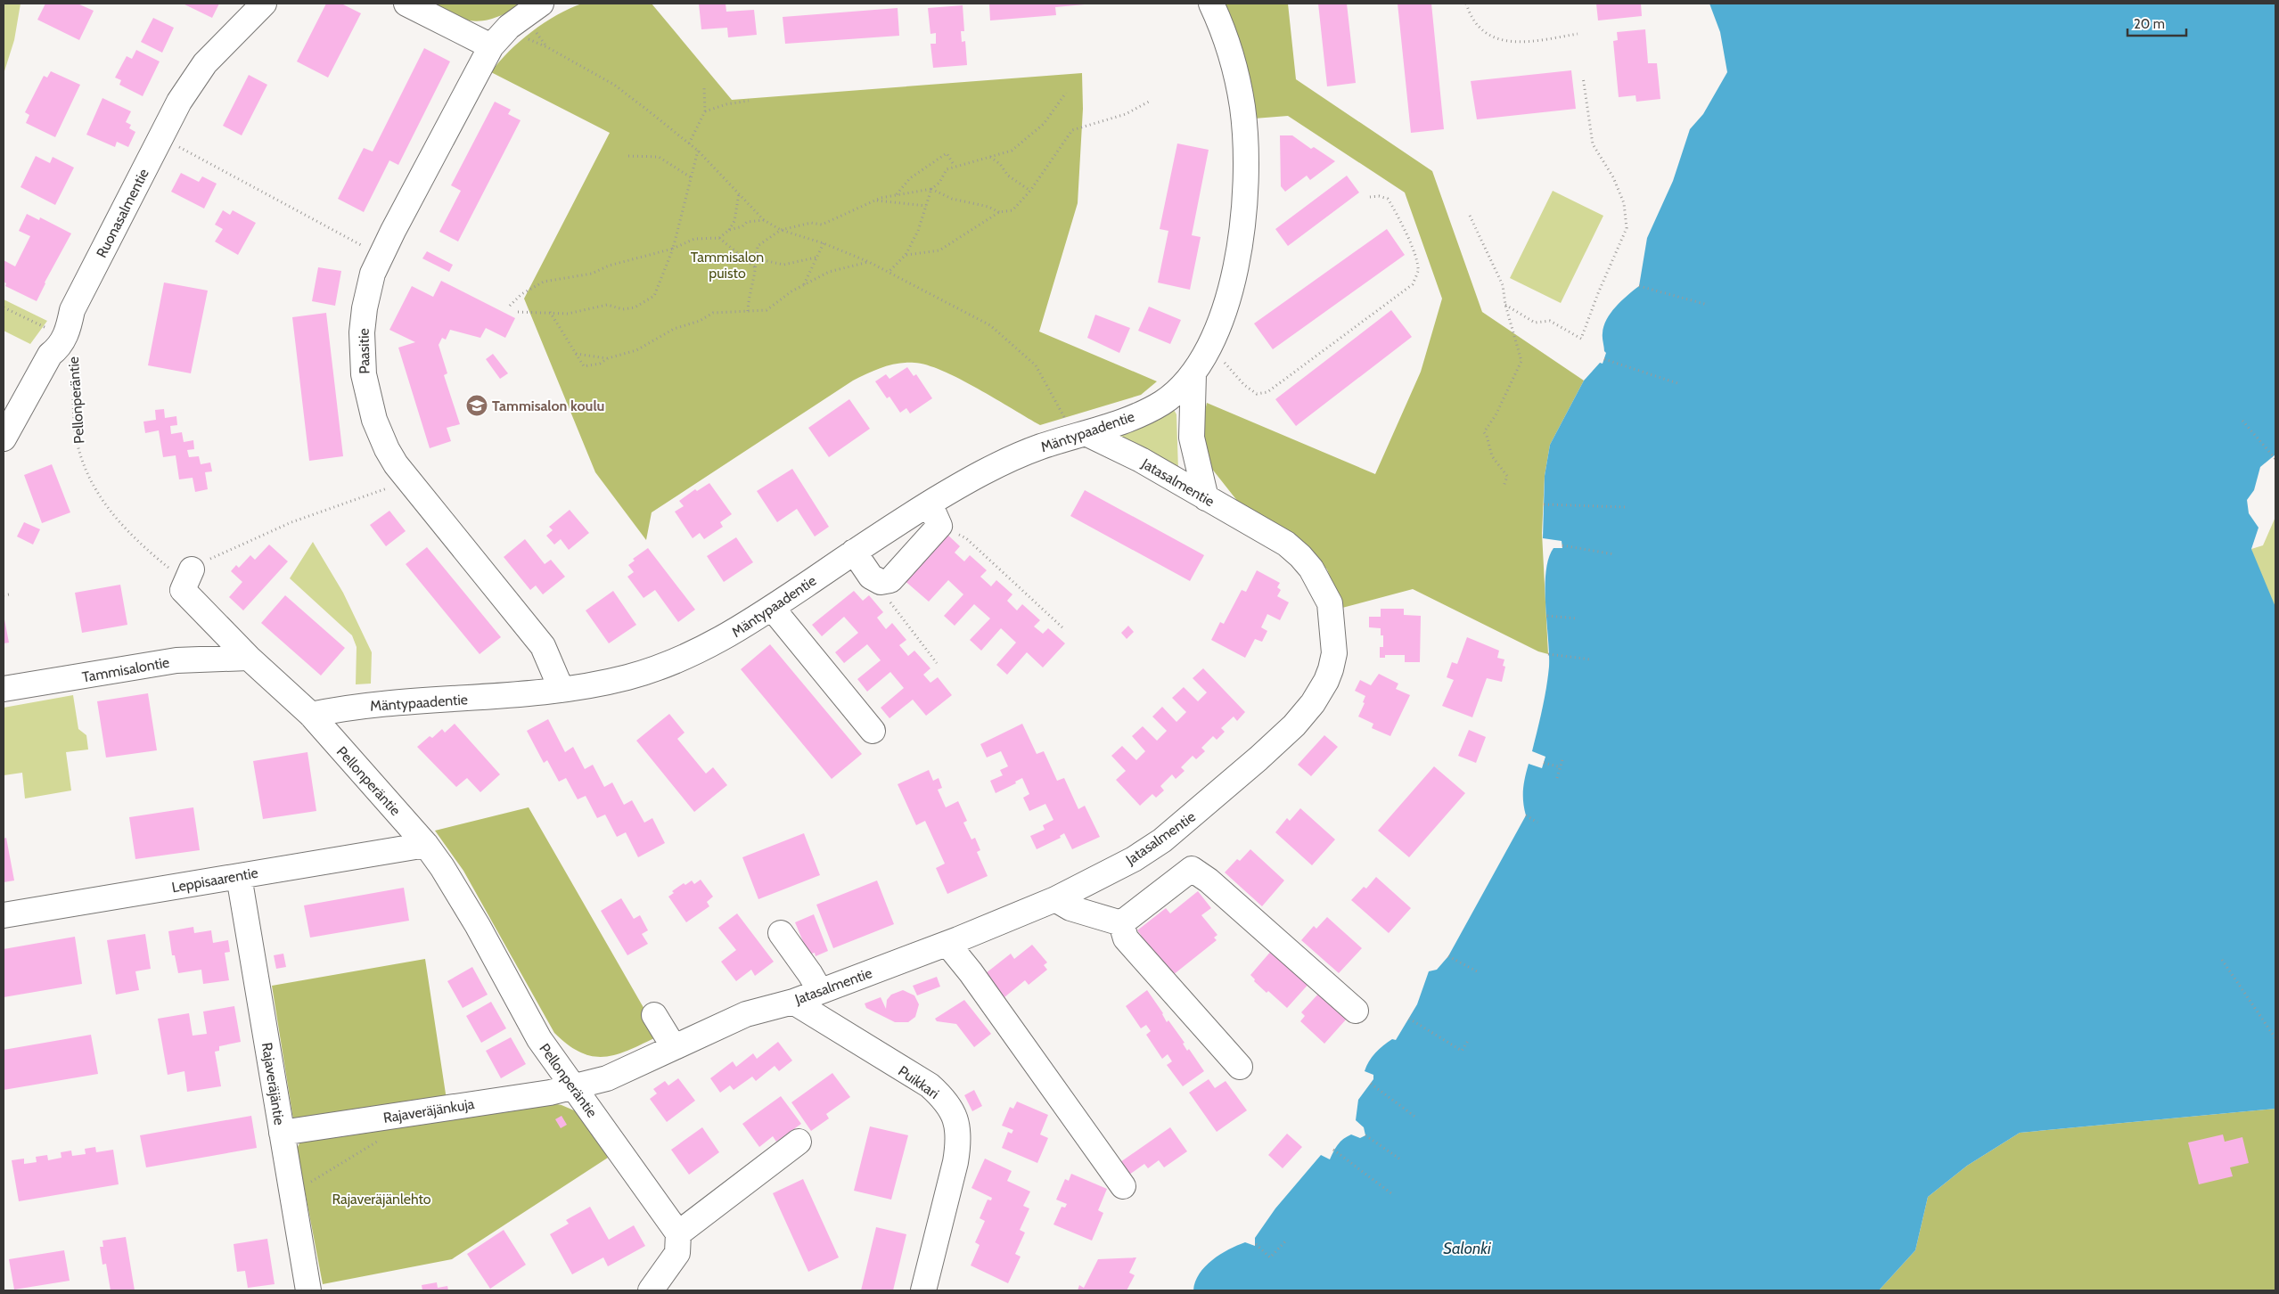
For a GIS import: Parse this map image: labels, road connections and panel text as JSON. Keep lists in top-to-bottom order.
{
  "streets": {
    "street": [
      "Ruonasalmentie",
      "Paasitie",
      "Pellonperäntie",
      "Mäntypaadentie",
      "Jatasalmentie",
      "Tammisalontie",
      "Leppisaarentie",
      "Puikkari",
      "Rajaveräjäntie",
      "Rajaveräjänkuja"
    ]
  },
  "crossings": [
    ["Paasitie", "Mäntypaadentie"],
    ["Pellonperäntie", "Mäntypaadentie"],
    ["Pellonperäntie", "Jatasalmentie"],
    ["Pellonperäntie", "Tammisalontie"],
    ["Pellonperäntie", "Leppisaarentie"],
    ["Pellonperäntie", "Rajaveräjänkuja"],
    ["Mäntypaadentie", "Jatasalmentie"],
    ["Jatasalmentie", "Puikkari"],
    ["Jatasalmentie", "Rajaveräjänkuja"],
    ["Leppisaarentie", "Rajaveräjäntie"],
    ["Rajaveräjäntie", "Rajaveräjänkuja"]
  ],
  "water": ["Salonki"],
  "parks": ["Tammisalon puisto", "Rajaveräjänlehto"],
  "places": {
    "school or university": ["Tammisalon koulu"]
  },
  "scale_bar": "20 m"
}
